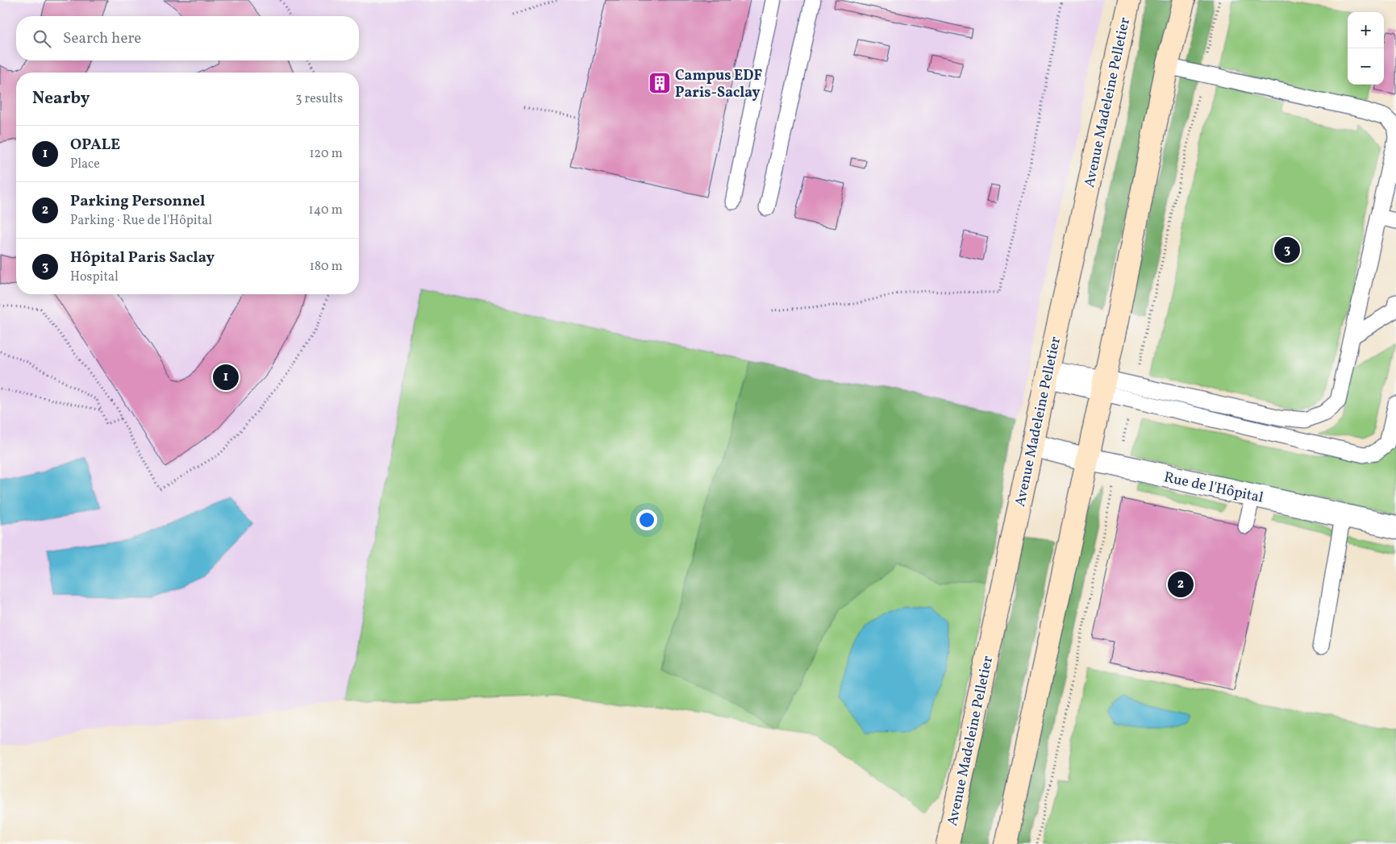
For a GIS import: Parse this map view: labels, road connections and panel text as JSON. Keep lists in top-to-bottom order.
{
  "streets": {
    "street": ["Avenue Madeleine Pelletier", "Rue de l'Hôpital"]
  },
  "crossings": [
    ["Avenue Madeleine Pelletier", "Rue de l'Hôpital"]
  ],
  "places": {
    "building": ["Campus EDF Paris-Saclay"]
  },
  "page": {
    "map_buttons": ["+", "−"],
    "search": "Search here",
    "heading": ["Nearby", "3 results"],
    "list": [
      {
        "mark": "1",
        "name": "OPALE",
        "note": "Place",
        "value": "120 m"
      },
      {
        "mark": "2",
        "name": "Parking Personnel",
        "note": "Parking · Rue de l'Hôpital",
        "value": "140 m"
      },
      {
        "mark": "3",
        "name": "Hôpital Paris Saclay",
        "note": "Hospital",
        "value": "180 m"
      }
    ],
    "pins": ["3", "1", "2"]
  }
}
